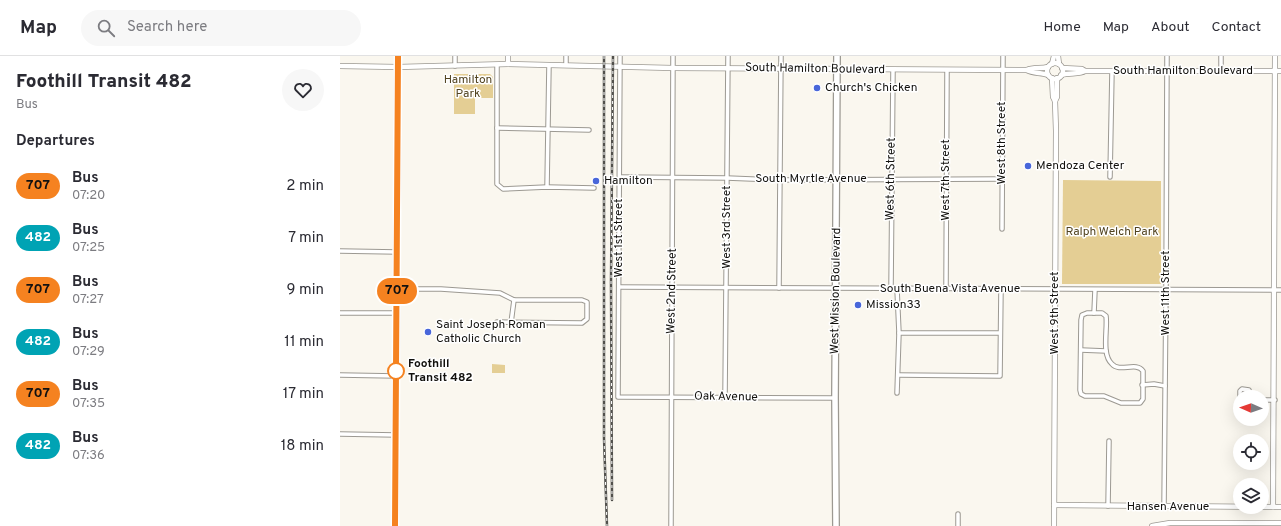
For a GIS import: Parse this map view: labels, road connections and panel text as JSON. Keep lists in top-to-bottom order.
{
  "streets": {
    "main road": ["West Mission Boulevard"],
    "street": [
      "South Hamilton Boulevard",
      "West 8th Street",
      "South Myrtle Avenue",
      "West 6th Street",
      "West 7th Street",
      "West 3rd Street",
      "West 1st Street",
      "South Buena Vista Avenue",
      "West 2nd Street",
      "West 11th Street",
      "West 9th Street",
      "Oak Avenue",
      "Hansen Avenue"
    ]
  },
  "crossings": [
    ["South Hamilton Boulevard", "West 8th Street"],
    ["South Hamilton Boulevard", "West 6th Street"],
    ["South Hamilton Boulevard", "West 7th Street"],
    ["South Hamilton Boulevard", "West 3rd Street"],
    ["South Hamilton Boulevard", "West 1st Street"],
    ["South Hamilton Boulevard", "West 2nd Street"],
    ["South Hamilton Boulevard", "West Mission Boulevard"],
    ["South Hamilton Boulevard", "West 11th Street"],
    ["South Hamilton Boulevard", "West 9th Street"],
    ["West 8th Street", "South Myrtle Avenue"],
    ["South Myrtle Avenue", "West 6th Street"],
    ["South Myrtle Avenue", "West 7th Street"],
    ["South Myrtle Avenue", "West 3rd Street"],
    ["South Myrtle Avenue", "West 1st Street"],
    ["South Myrtle Avenue", "West 2nd Street"],
    ["South Myrtle Avenue", "West Mission Boulevard"],
    ["West 6th Street", "South Buena Vista Avenue"],
    ["West 7th Street", "South Buena Vista Avenue"],
    ["West 3rd Street", "South Buena Vista Avenue"],
    ["West 3rd Street", "Oak Avenue"],
    ["West 1st Street", "South Buena Vista Avenue"],
    ["West 1st Street", "Oak Avenue"],
    ["South Buena Vista Avenue", "West 2nd Street"],
    ["South Buena Vista Avenue", "West Mission Boulevard"],
    ["South Buena Vista Avenue", "West 11th Street"],
    ["South Buena Vista Avenue", "West 9th Street"],
    ["West 2nd Street", "Oak Avenue"],
    ["West Mission Boulevard", "Oak Avenue"],
    ["West 11th Street", "Hansen Avenue"],
    ["West 9th Street", "Hansen Avenue"]
  ],
  "parks": ["Hamilton Park", "Ralph Welch Park"],
  "places": [
    "Church's Chicken",
    "Mendoza Center",
    "Hamilton",
    "Mission33",
    "Saint Joseph Roman Catholic Church",
    "Foothill Transit 482"
  ],
  "lines": ["bus line 707"],
  "north": "left",
  "page": {
    "header": "Map",
    "search": "Search here",
    "nav": [
      "Home",
      "Map",
      "About",
      "Contact"
    ],
    "heading": [
      ["Foothill Transit 482", "Bus"],
      "Departures"
    ],
    "on_map": "707",
    "list": [
      {
        "mark": "707",
        "name": "Bus",
        "note": "07:20",
        "value": "2 min"
      },
      {
        "mark": "482",
        "name": "Bus",
        "note": "07:25",
        "value": "7 min"
      },
      {
        "mark": "707",
        "name": "Bus",
        "note": "07:27",
        "value": "9 min"
      },
      {
        "mark": "482",
        "name": "Bus",
        "note": "07:29",
        "value": "11 min"
      },
      {
        "mark": "707",
        "name": "Bus",
        "note": "07:35",
        "value": "17 min"
      },
      {
        "mark": "482",
        "name": "Bus",
        "note": "07:36",
        "value": "18 min"
      }
    ]
  }
}
